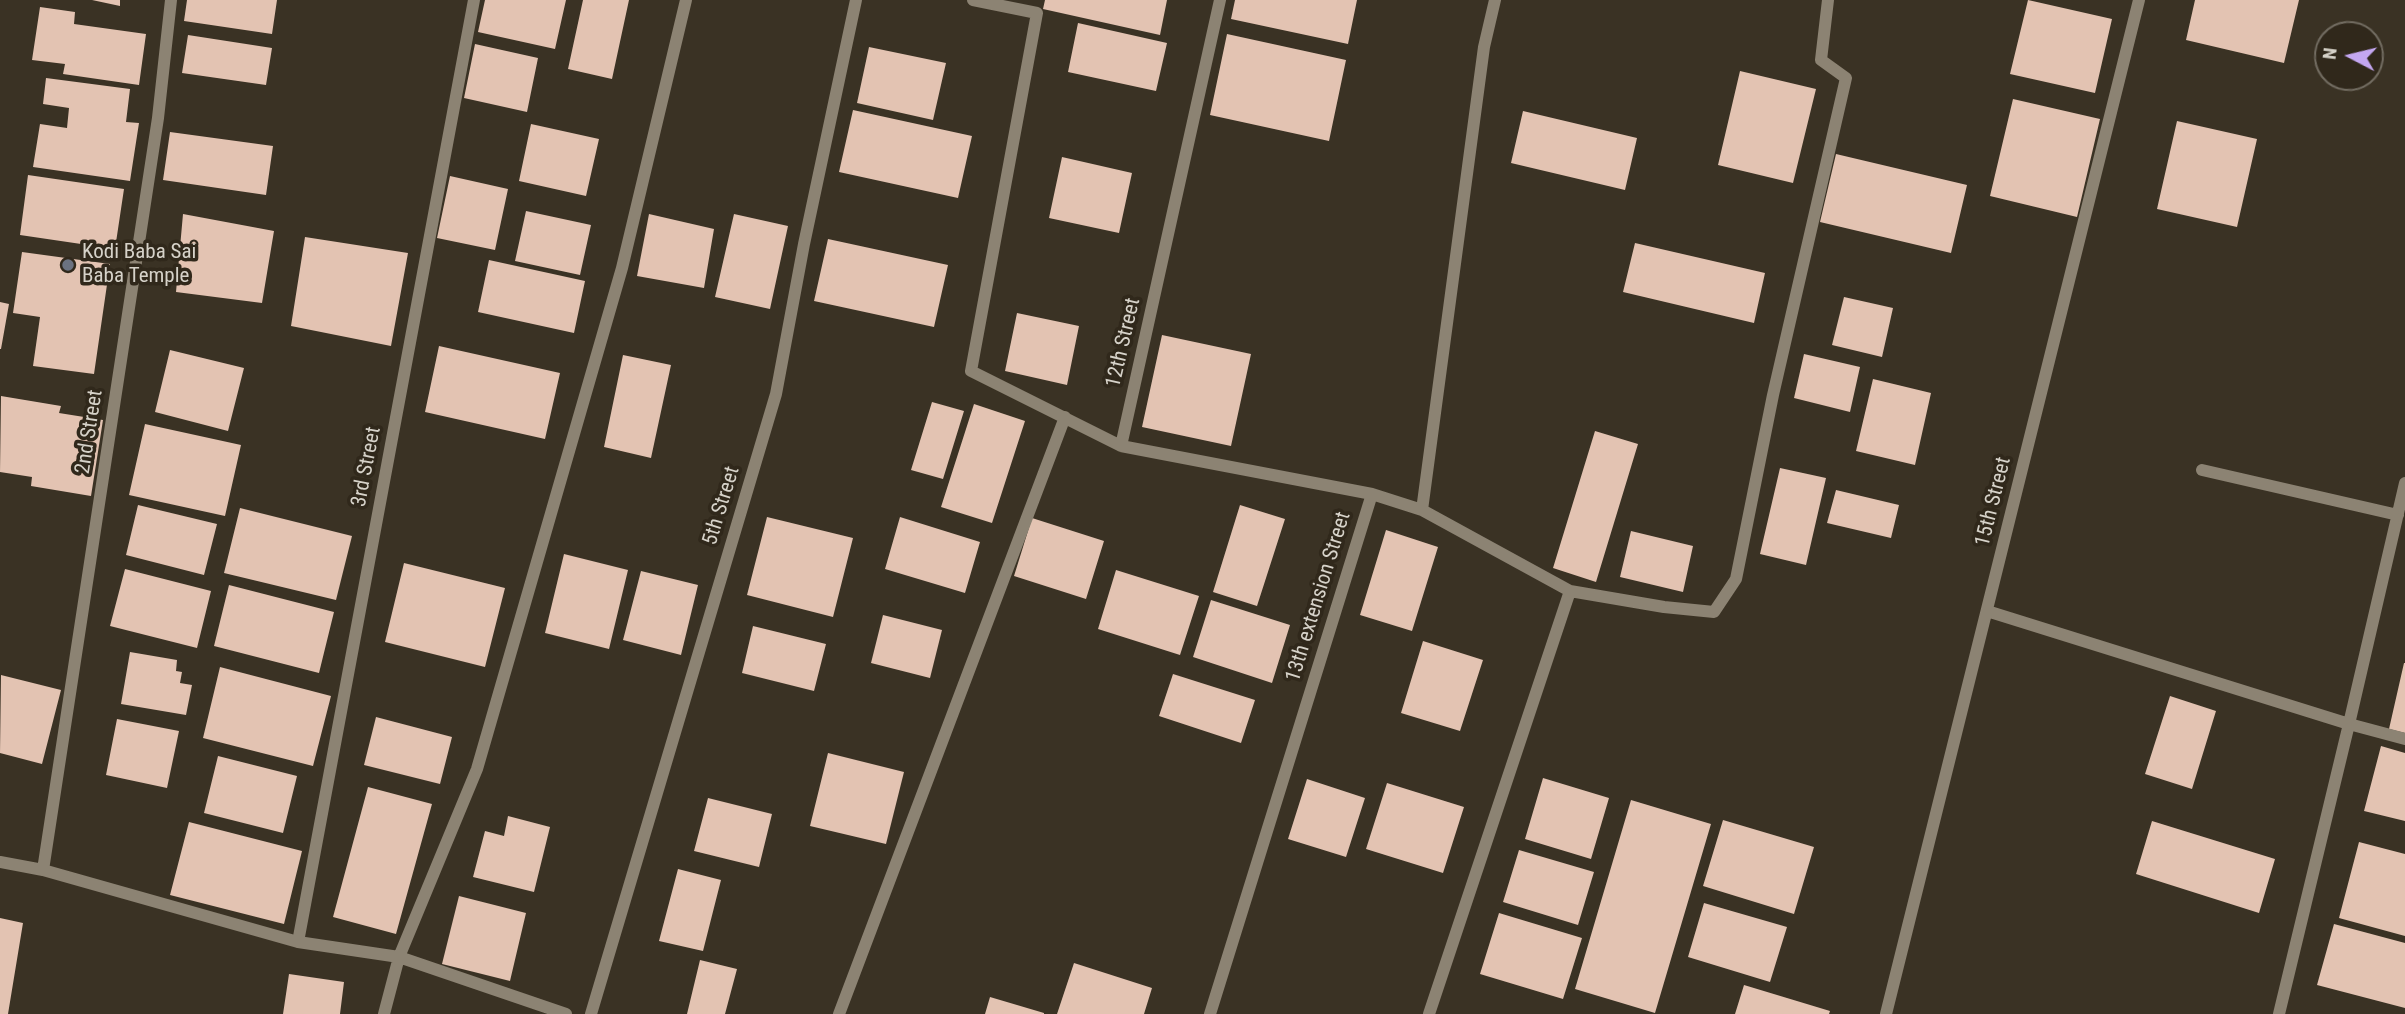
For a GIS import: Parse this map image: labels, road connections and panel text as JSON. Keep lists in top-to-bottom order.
{
  "streets": {
    "street": [
      "12th Street",
      "2nd Street",
      "3rd Street",
      "15th Street",
      "5th Street",
      "13th extension Street"
    ]
  },
  "places": ["Kodi Baba Sai Baba Temple"],
  "north": "left"
}
